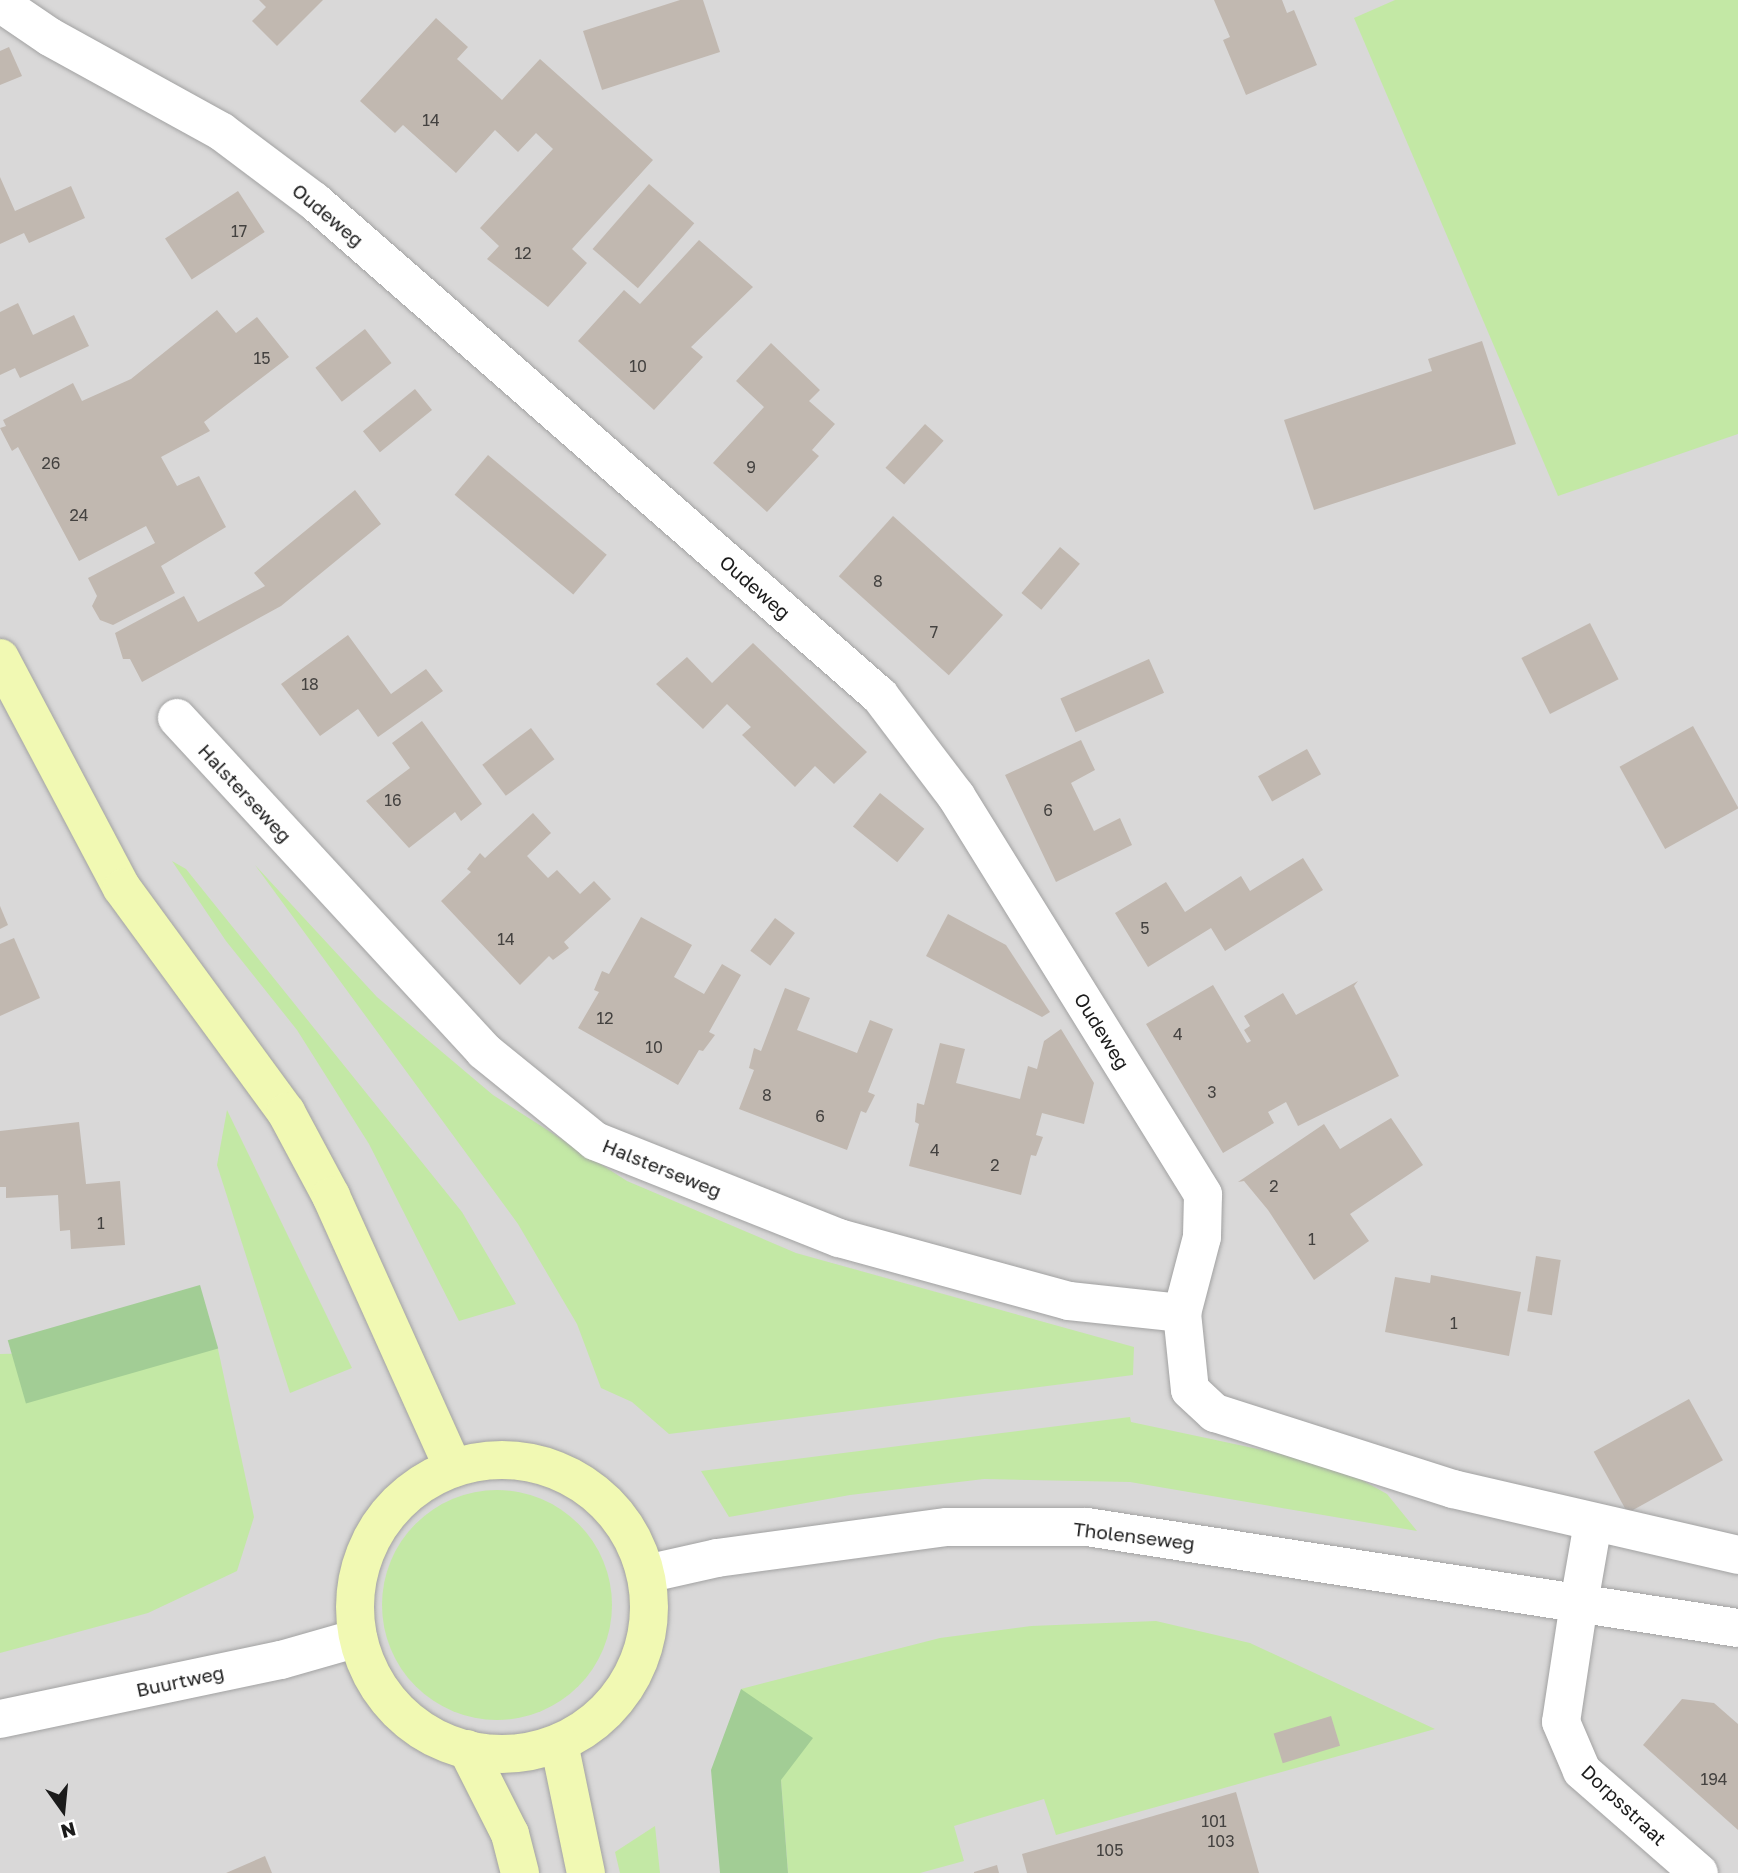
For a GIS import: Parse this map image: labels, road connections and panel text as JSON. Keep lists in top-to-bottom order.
{
  "streets": {
    "street": [
      "Oudeweg",
      "Halsterseweg",
      "Tholenseweg",
      "Buurtweg",
      "Dorpsstraat"
    ]
  },
  "crossings": [
    ["Oudeweg", "Halsterseweg"],
    ["Tholenseweg", "Dorpsstraat"]
  ],
  "house_numbers": [
    "14",
    "17",
    "12",
    "15",
    "10",
    "26",
    "9",
    "24",
    "8",
    "7",
    "18",
    "16",
    "6",
    "5",
    "14",
    "12",
    "4",
    "10",
    "3",
    "8",
    "6",
    "4",
    "2",
    "2",
    "1",
    "1",
    "1",
    "194",
    "101",
    "103",
    "105"
  ],
  "north": "bottom"
}
